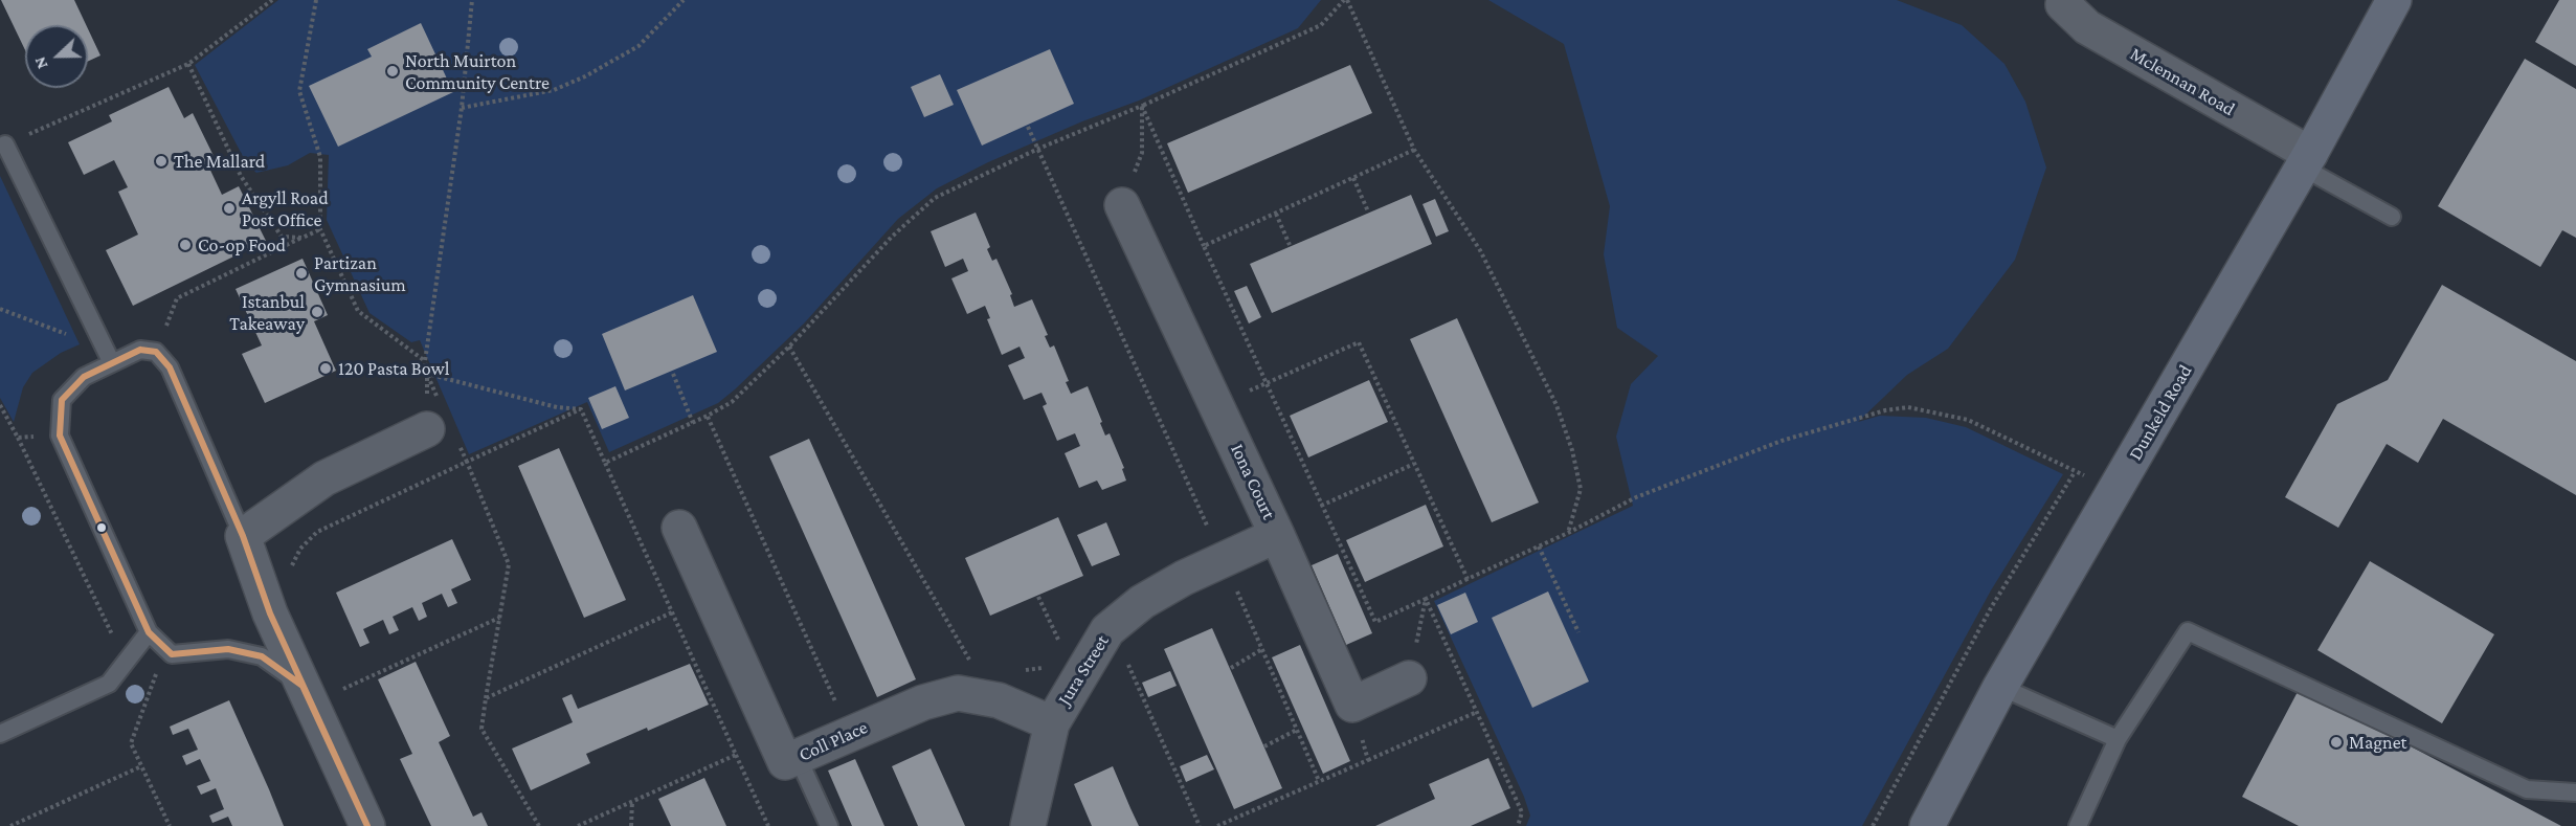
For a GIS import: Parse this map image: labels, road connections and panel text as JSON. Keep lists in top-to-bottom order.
{
  "streets": {
    "main road": ["Dunkeld Road"],
    "street": [
      "Mclennan Road",
      "Iona Court",
      "Jura Street",
      "Coll Place"
    ]
  },
  "crossings": [
    ["Mclennan Road", "Dunkeld Road"],
    ["Iona Court", "Jura Street"],
    ["Jura Street", "Coll Place"]
  ],
  "places": [
    "North Muirton Community Centre",
    "The Mallard",
    "Argyll Road Post Office",
    "Co-op Food",
    "Partizan Gymnasium",
    "Istanbul Takeaway",
    "120 Pasta Bowl",
    "Magnet"
  ],
  "north": "left"
}
